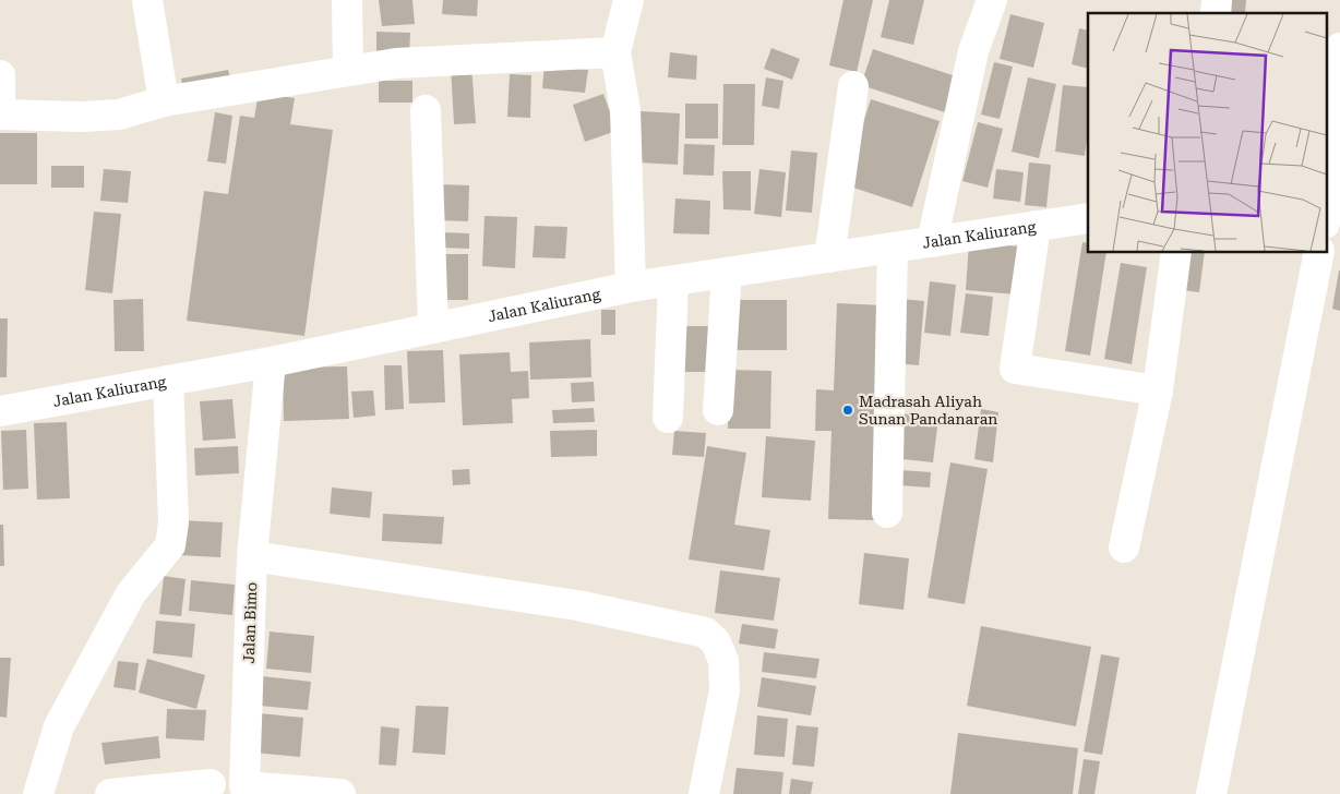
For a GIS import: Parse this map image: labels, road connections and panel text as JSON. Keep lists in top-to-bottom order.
{
  "streets": {
    "street": ["Jalan Kaliurang", "Jalan Bimo"]
  },
  "crossings": [
    ["Jalan Kaliurang", "Jalan Bimo"]
  ],
  "places": ["Madrasah Aliyah Sunan Pandanaran"]
}
